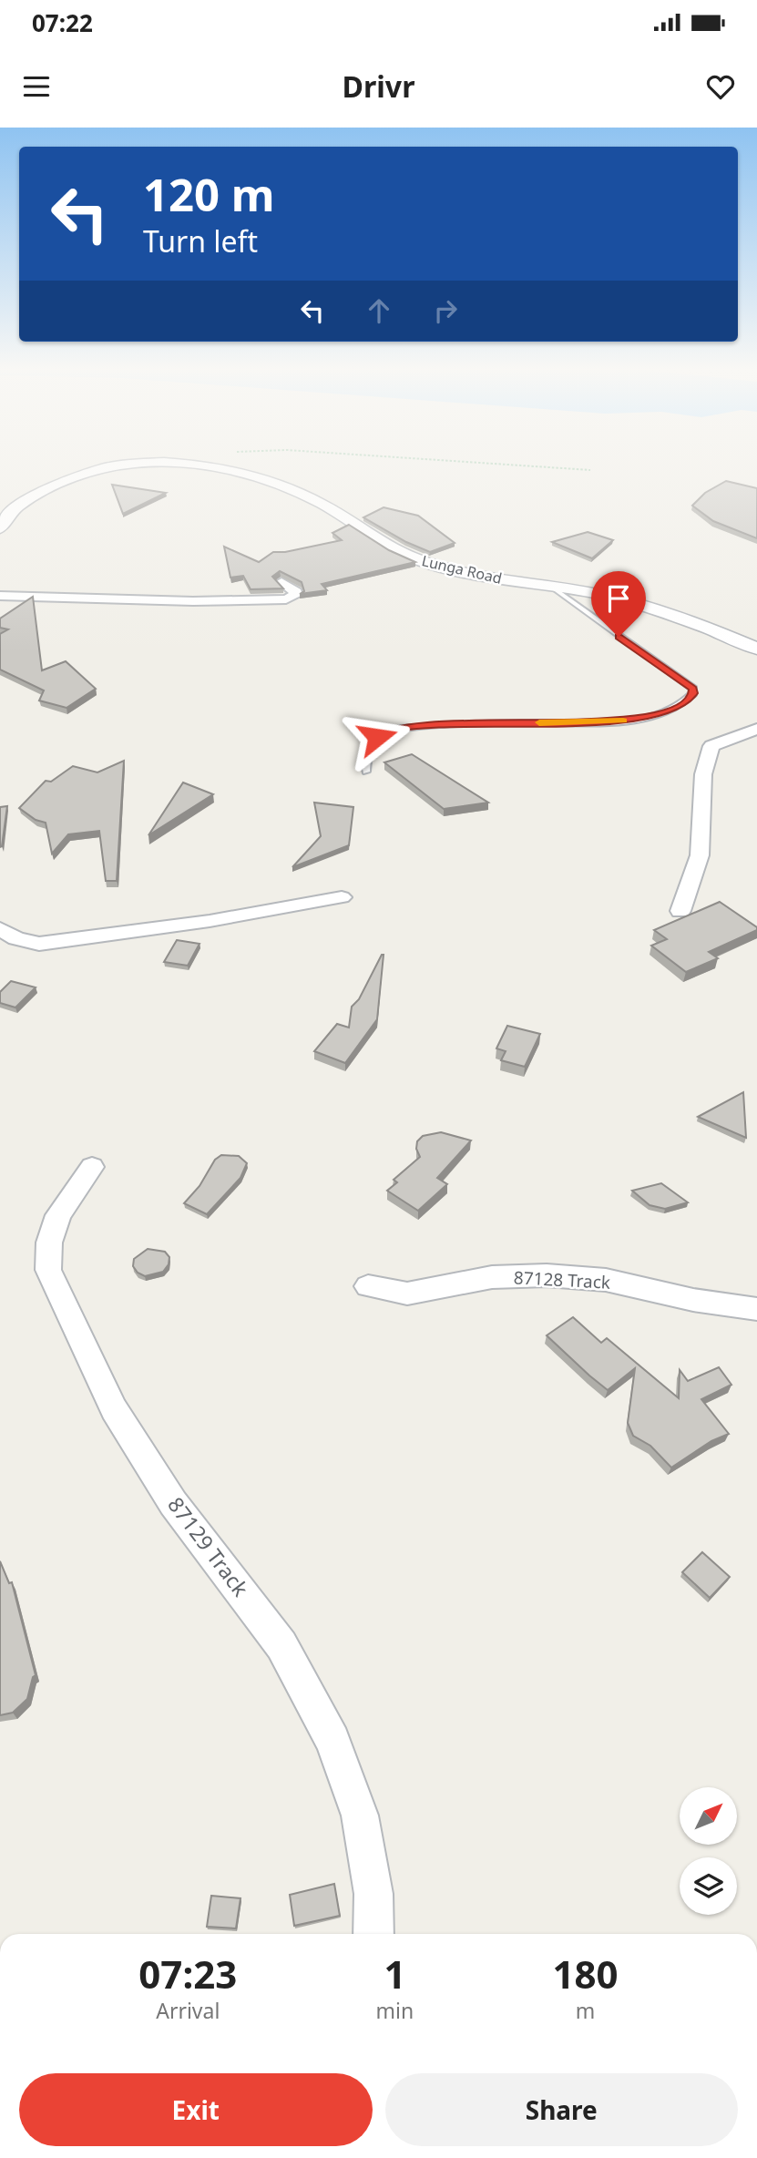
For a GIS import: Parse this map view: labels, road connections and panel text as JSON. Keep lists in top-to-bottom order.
{
  "streets": {
    "street": ["Lunga Road", "87128 Track", "87129 Track"]
  },
  "north": "top right",
  "page": {
    "status": "07:22",
    "header": "Drivr",
    "turn": ["120 m", "Turn left"],
    "eta": [
      "07:23",
      "Arrival",
      "1",
      "min",
      "180",
      "m"
    ],
    "buttons": ["Exit", "Share"]
  }
}
